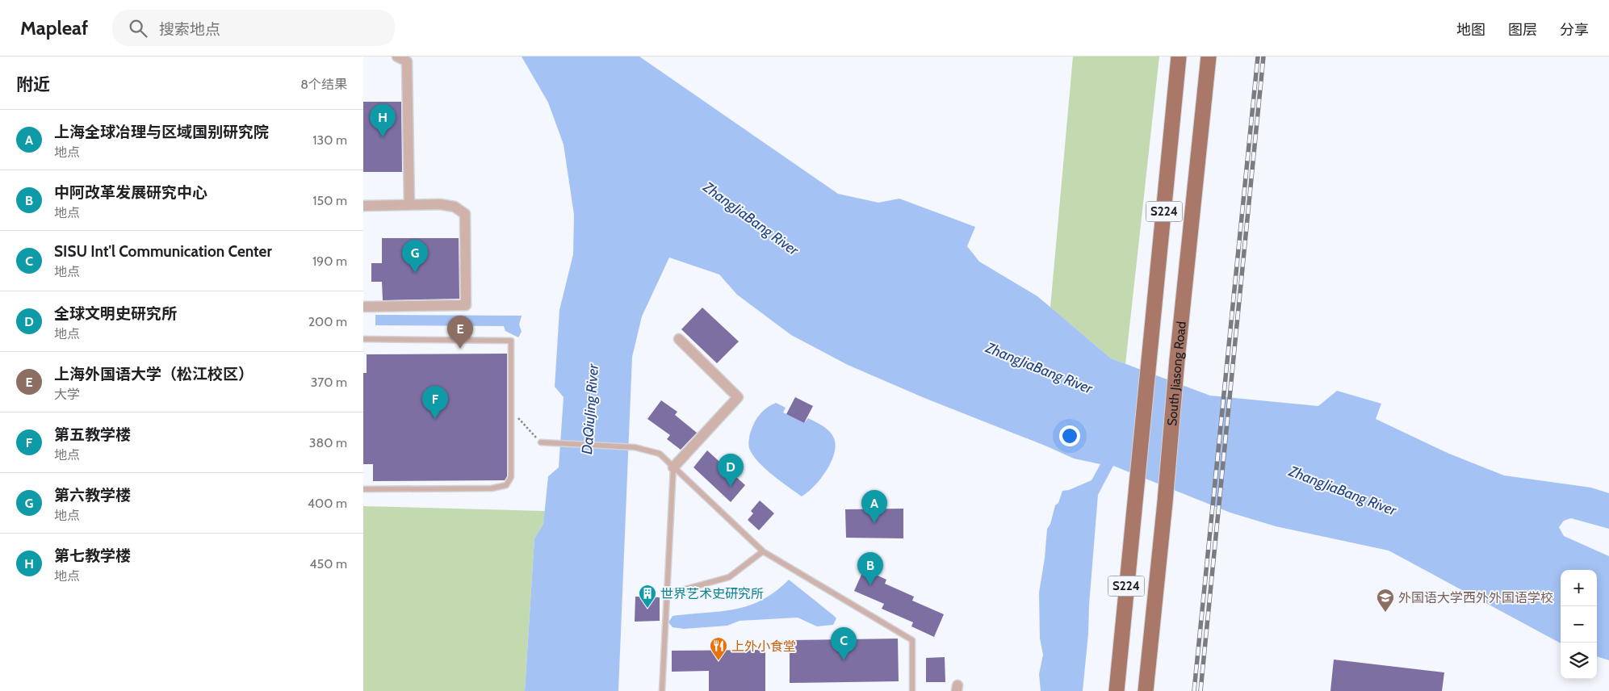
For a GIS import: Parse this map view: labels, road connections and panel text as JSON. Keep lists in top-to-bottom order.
{
  "streets": {
    "main road": ["S224", "South Jiasong Road"]
  },
  "water": ["ZhangJiaBang River", "DaQiuJing River"],
  "places": {
    "building": ["世界艺术史研究所"],
    "school or university": ["外国语大学西外外国语学校"],
    "restaurant": ["上外小食堂"]
  },
  "page": {
    "header": "Mapleaf",
    "search": "搜索地点",
    "nav": ["地图", "图层", "分享"],
    "heading": ["附近", "8个结果"],
    "pins": [
      "H",
      "G",
      "E",
      "F",
      "D",
      "A",
      "B",
      "C"
    ],
    "list": [
      {
        "mark": "A",
        "name": "上海全球冶理与区域国别研究院",
        "note": "地点",
        "value": "130 m"
      },
      {
        "mark": "B",
        "name": "中阿改革发展研究中心",
        "note": "地点",
        "value": "150 m"
      },
      {
        "mark": "C",
        "name": "SISU Int'l Communication Center",
        "note": "地点",
        "value": "190 m"
      },
      {
        "mark": "D",
        "name": "全球文明史研究所",
        "note": "地点",
        "value": "200 m"
      },
      {
        "mark": "E",
        "name": "上海外国语大学（松江校区）",
        "note": "大学",
        "value": "370 m"
      },
      {
        "mark": "F",
        "name": "第五教学楼",
        "note": "地点",
        "value": "380 m"
      },
      {
        "mark": "G",
        "name": "第六教学楼",
        "note": "地点",
        "value": "400 m"
      },
      {
        "mark": "H",
        "name": "第七教学楼",
        "note": "地点",
        "value": "450 m"
      }
    ],
    "map_buttons": ["+", "−"]
  }
}
